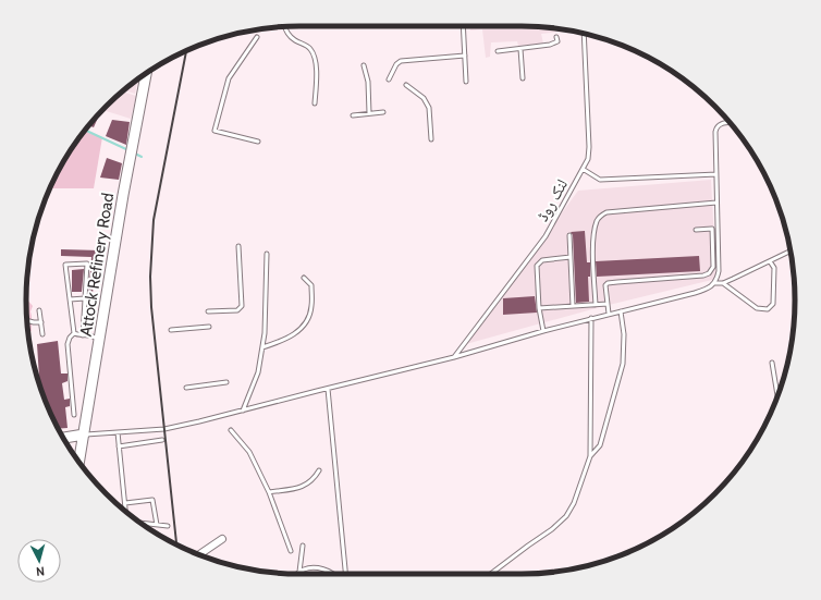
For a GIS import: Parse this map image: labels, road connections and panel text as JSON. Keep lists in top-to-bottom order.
{
  "streets": {
    "street": ["Attock Refinery Road"],
    "lane": ["لنک روڈ"]
  },
  "north": "bottom"
}
